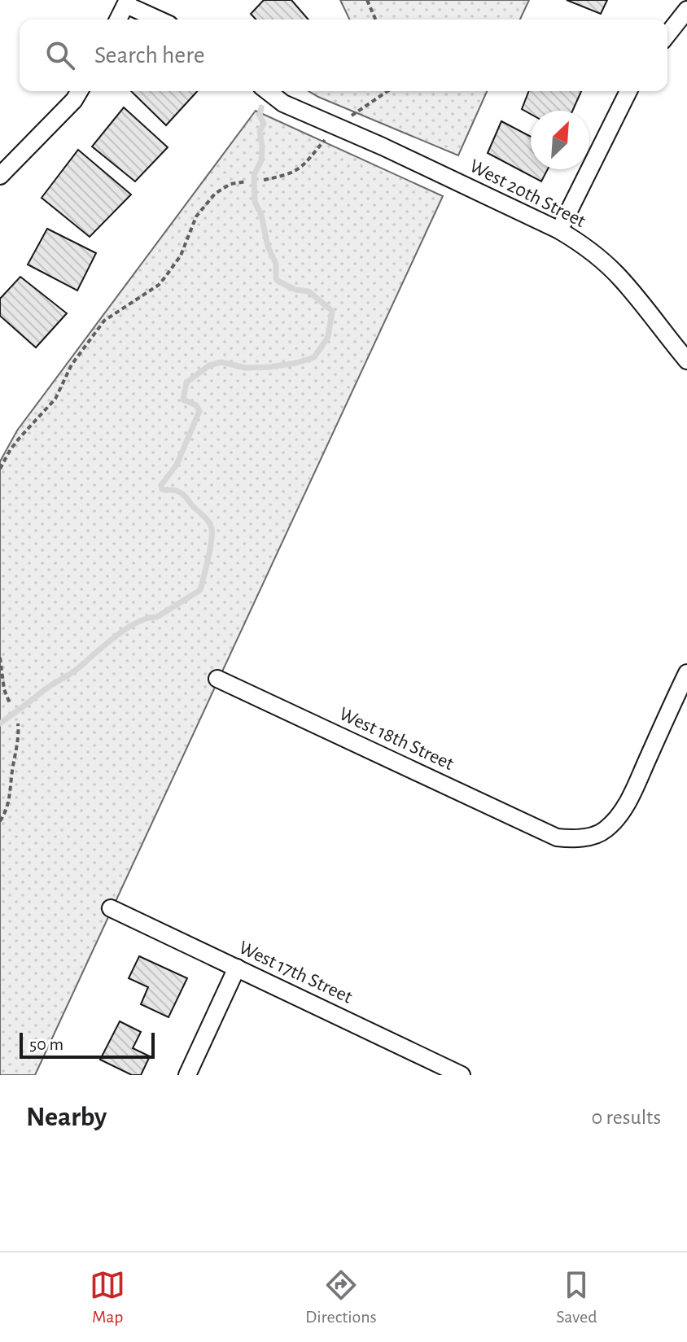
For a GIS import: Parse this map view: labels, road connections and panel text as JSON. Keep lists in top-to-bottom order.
{
  "streets": {
    "street": ["West 20th Street", "West 18th Street", "West 17th Street"]
  },
  "scale_bar": "50 m",
  "north": "top right",
  "page": {
    "search": "Search here",
    "scale": "50 m",
    "heading": ["Nearby", "0 results"],
    "nav": ["Map", "Directions", "Saved"]
  }
}
